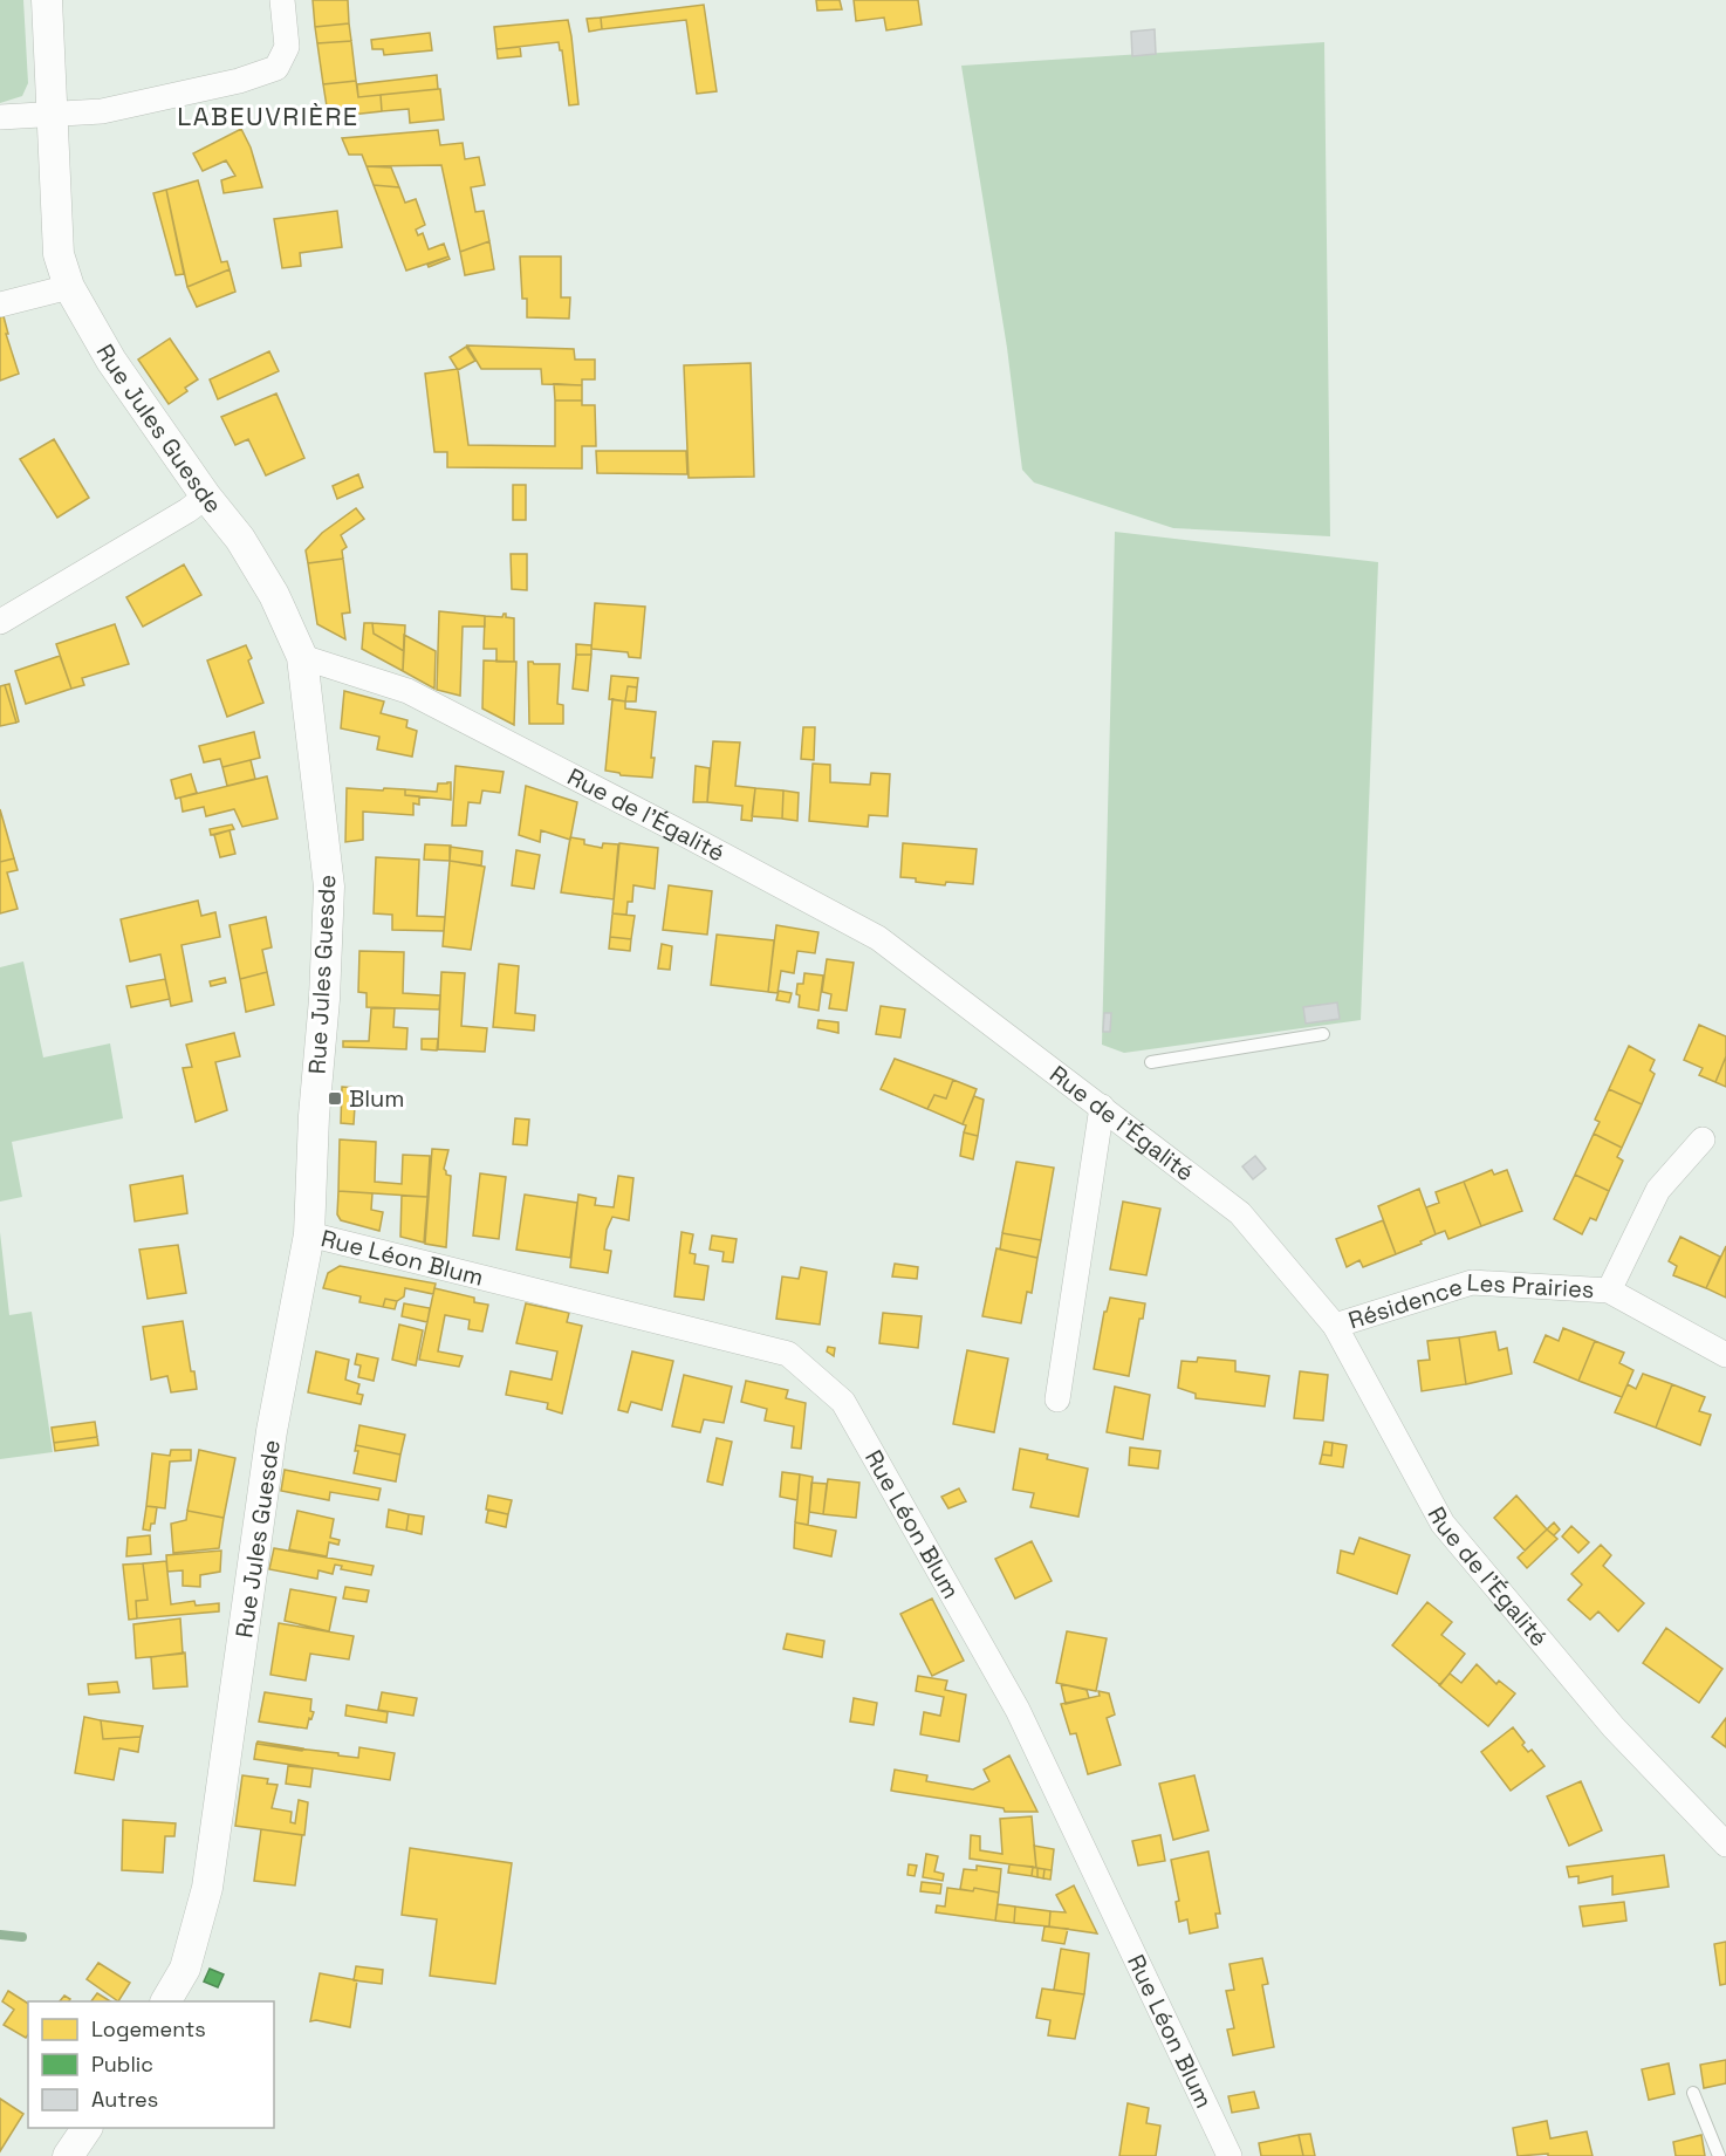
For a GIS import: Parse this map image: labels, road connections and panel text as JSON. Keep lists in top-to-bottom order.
{
  "streets": {
    "street": [
      "Rue Jules Guesde",
      "Rue de l'Égalité",
      "Rue Léon Blum",
      "Résidence Les Prairies"
    ]
  },
  "crossings": [
    ["Rue Jules Guesde", "Rue de l'Égalité"],
    ["Rue Jules Guesde", "Rue Léon Blum"],
    ["Rue de l'Égalité", "Résidence Les Prairies"]
  ],
  "districts": ["LABEUVRIÈRE"],
  "places": {
    "transit": ["Blum"]
  },
  "legend": ["Logements", "Public", "Autres"]
}
